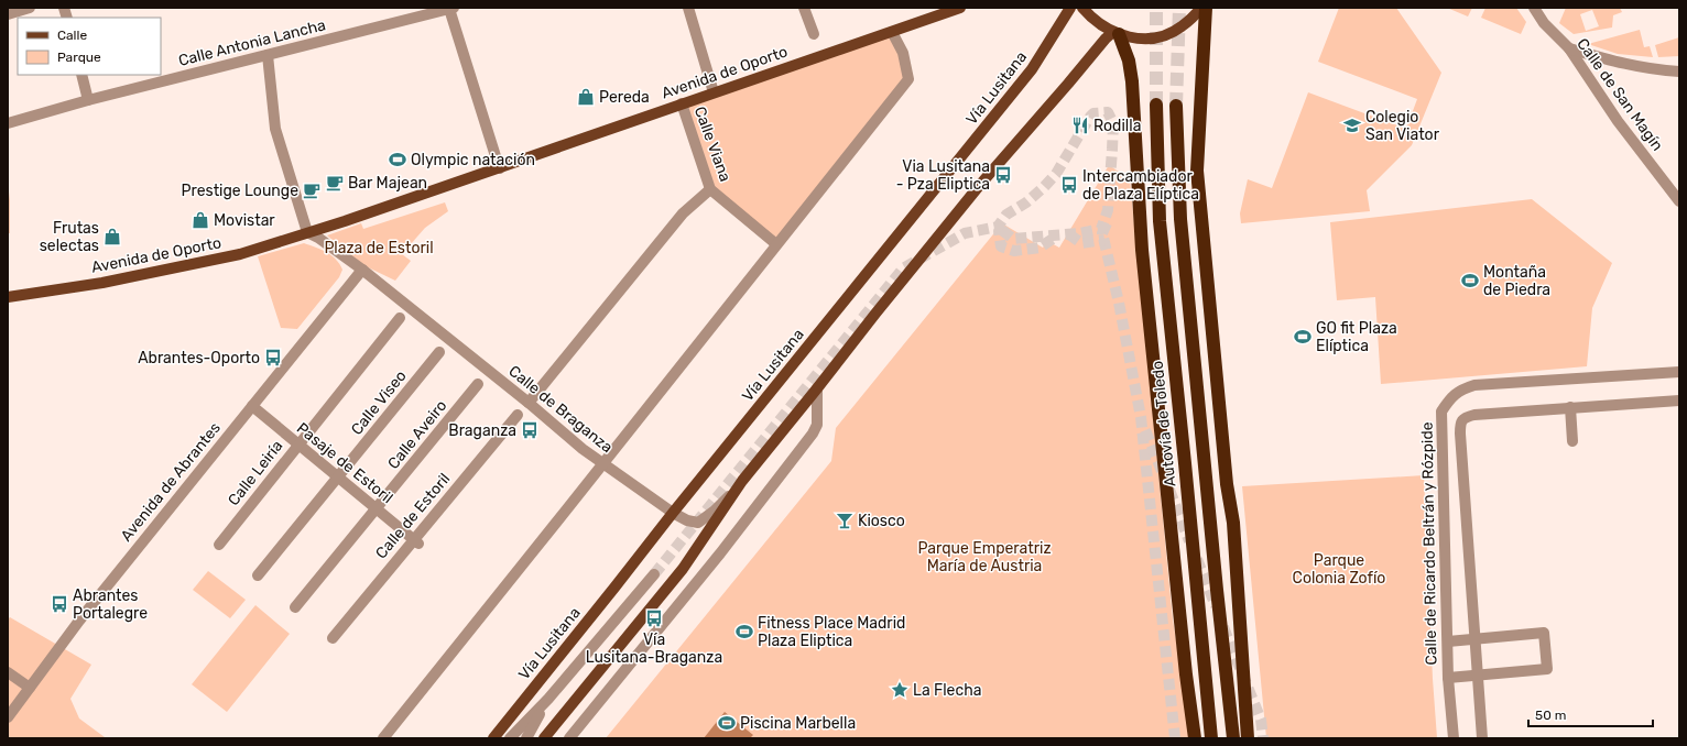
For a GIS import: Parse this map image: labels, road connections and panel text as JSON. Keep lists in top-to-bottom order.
{
  "streets": {
    "highway": ["Autovía de Toledo"],
    "main road": ["Avenida de Oporto", "Vía Lusitana"],
    "street": [
      "Calle Antonia Lancha",
      "Calle de San Magín",
      "Calle Viana",
      "Calle Viseo",
      "Calle de Braganza",
      "Calle Aveiro",
      "Pasaje de Estoril",
      "Calle Leiría",
      "Avenida de Abrantes",
      "Calle de Estoril",
      "Calle de Ricardo Beltrán y Rózpide"
    ]
  },
  "crossings": [
    ["Avenida de Oporto", "Calle Viana"],
    ["Vía Lusitana", "Calle de Braganza"],
    ["Calle Viseo", "Pasaje de Estoril"],
    ["Calle de Braganza", "Avenida de Abrantes"],
    ["Calle Aveiro", "Pasaje de Estoril"],
    ["Pasaje de Estoril", "Calle Leiría"],
    ["Pasaje de Estoril", "Avenida de Abrantes"],
    ["Pasaje de Estoril", "Calle de Estoril"]
  ],
  "parks": ["Plaza de Estoril", "Parque Emperatriz María de Austria", "Parque Colonia Zofío"],
  "places": {
    "shop": ["Pereda", "Movistar", "Frutas selectas"],
    "restaurant": ["Rodilla"],
    "school or university": ["Colegio San Viator"],
    "sports": [
      "Olympic natación",
      "Montaña de Piedra",
      "GO fit Plaza Elíptica",
      "Fitness Place Madrid Plaza Eliptica",
      "Piscina Marbella"
    ],
    "bus stop": [
      "Via Lusitana - Pza Eliptica",
      "Intercambiador de Plaza Elíptica",
      "Abrantes-Oporto",
      "Braganza",
      "Abrantes Portalegre",
      "Vía Lusitana-Braganza"
    ],
    "cafe": ["Bar Majean", "Prestige Lounge"],
    "bar": ["Kiosco"],
    "place": ["La Flecha"]
  },
  "legend": ["Calle", "Parque"],
  "scale_bar": "50 m"
}
